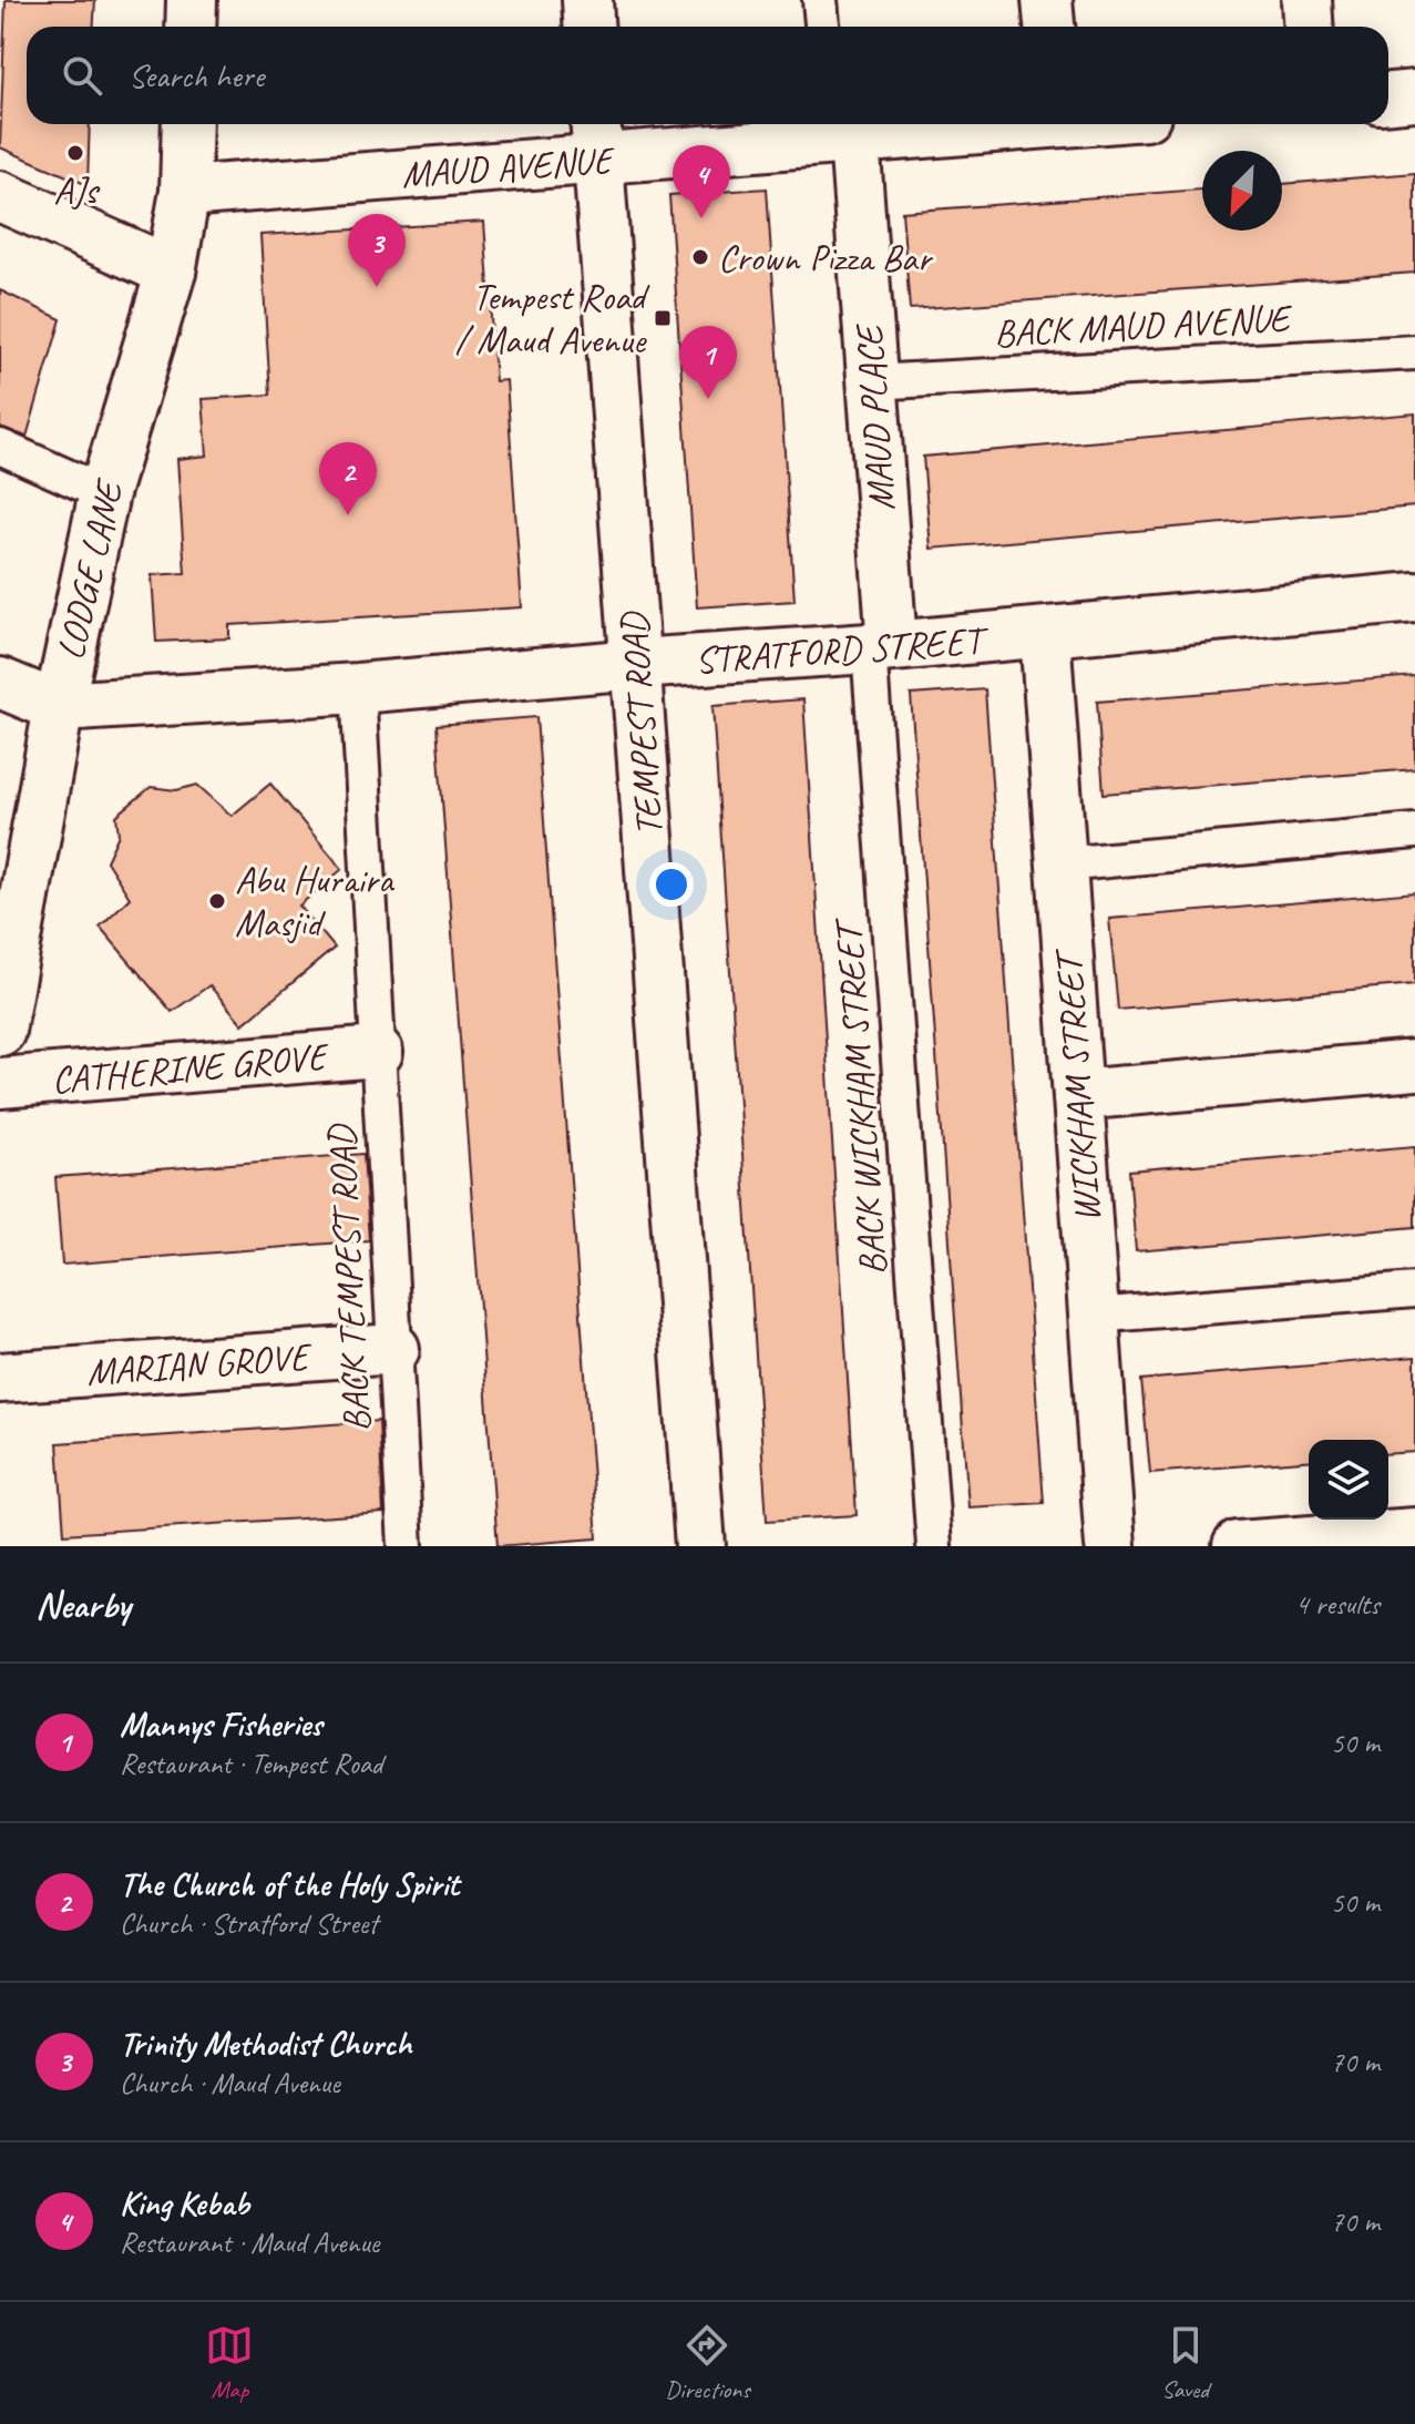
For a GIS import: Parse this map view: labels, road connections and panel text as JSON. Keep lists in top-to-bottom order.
{
  "streets": {
    "street": [
      "MAUD AVENUE",
      "MAUD PLACE",
      "LODGE LANE",
      "STRATFORD STREET",
      "TEMPEST ROAD",
      "CATHERINE GROVE",
      "WICKHAM STREET",
      "MARIAN GROVE"
    ],
    "lane": ["BACK MAUD AVENUE", "BACK WICKHAM STREET", "BACK TEMPEST ROAD"]
  },
  "crossings": [
    ["MAUD AVENUE", "MAUD PLACE"],
    ["MAUD AVENUE", "LODGE LANE"],
    ["MAUD AVENUE", "TEMPEST ROAD"],
    ["BACK MAUD AVENUE", "MAUD PLACE"],
    ["MAUD PLACE", "STRATFORD STREET"],
    ["MAUD PLACE", "BACK WICKHAM STREET"],
    ["LODGE LANE", "STRATFORD STREET"],
    ["STRATFORD STREET", "TEMPEST ROAD"],
    ["STRATFORD STREET", "WICKHAM STREET"],
    ["STRATFORD STREET", "BACK WICKHAM STREET"],
    ["STRATFORD STREET", "BACK TEMPEST ROAD"],
    ["CATHERINE GROVE", "BACK TEMPEST ROAD"],
    ["BACK TEMPEST ROAD", "MARIAN GROVE"]
  ],
  "places": {
    "other": ["AJs", "Crown Pizza Bar", "Abu Huraira Masjid"],
    "transit": ["Tempest Road / Maud Avenue"]
  },
  "north": "bottom left",
  "page": {
    "search": "Search here",
    "pins": [
      "4",
      "3",
      "1",
      "2"
    ],
    "heading": ["Nearby", "4 results"],
    "list": [
      {
        "mark": "1",
        "name": "Mannys Fisheries",
        "note": "Restaurant · Tempest Road",
        "value": "50 m"
      },
      {
        "mark": "2",
        "name": "The Church of the Holy Spirit",
        "note": "Church · Stratford Street",
        "value": "50 m"
      },
      {
        "mark": "3",
        "name": "Trinity Methodist Church",
        "note": "Church · Maud Avenue",
        "value": "70 m"
      },
      {
        "mark": "4",
        "name": "King Kebab",
        "note": "Restaurant · Maud Avenue",
        "value": "70 m"
      }
    ],
    "nav": ["Map", "Directions", "Saved"]
  }
}
